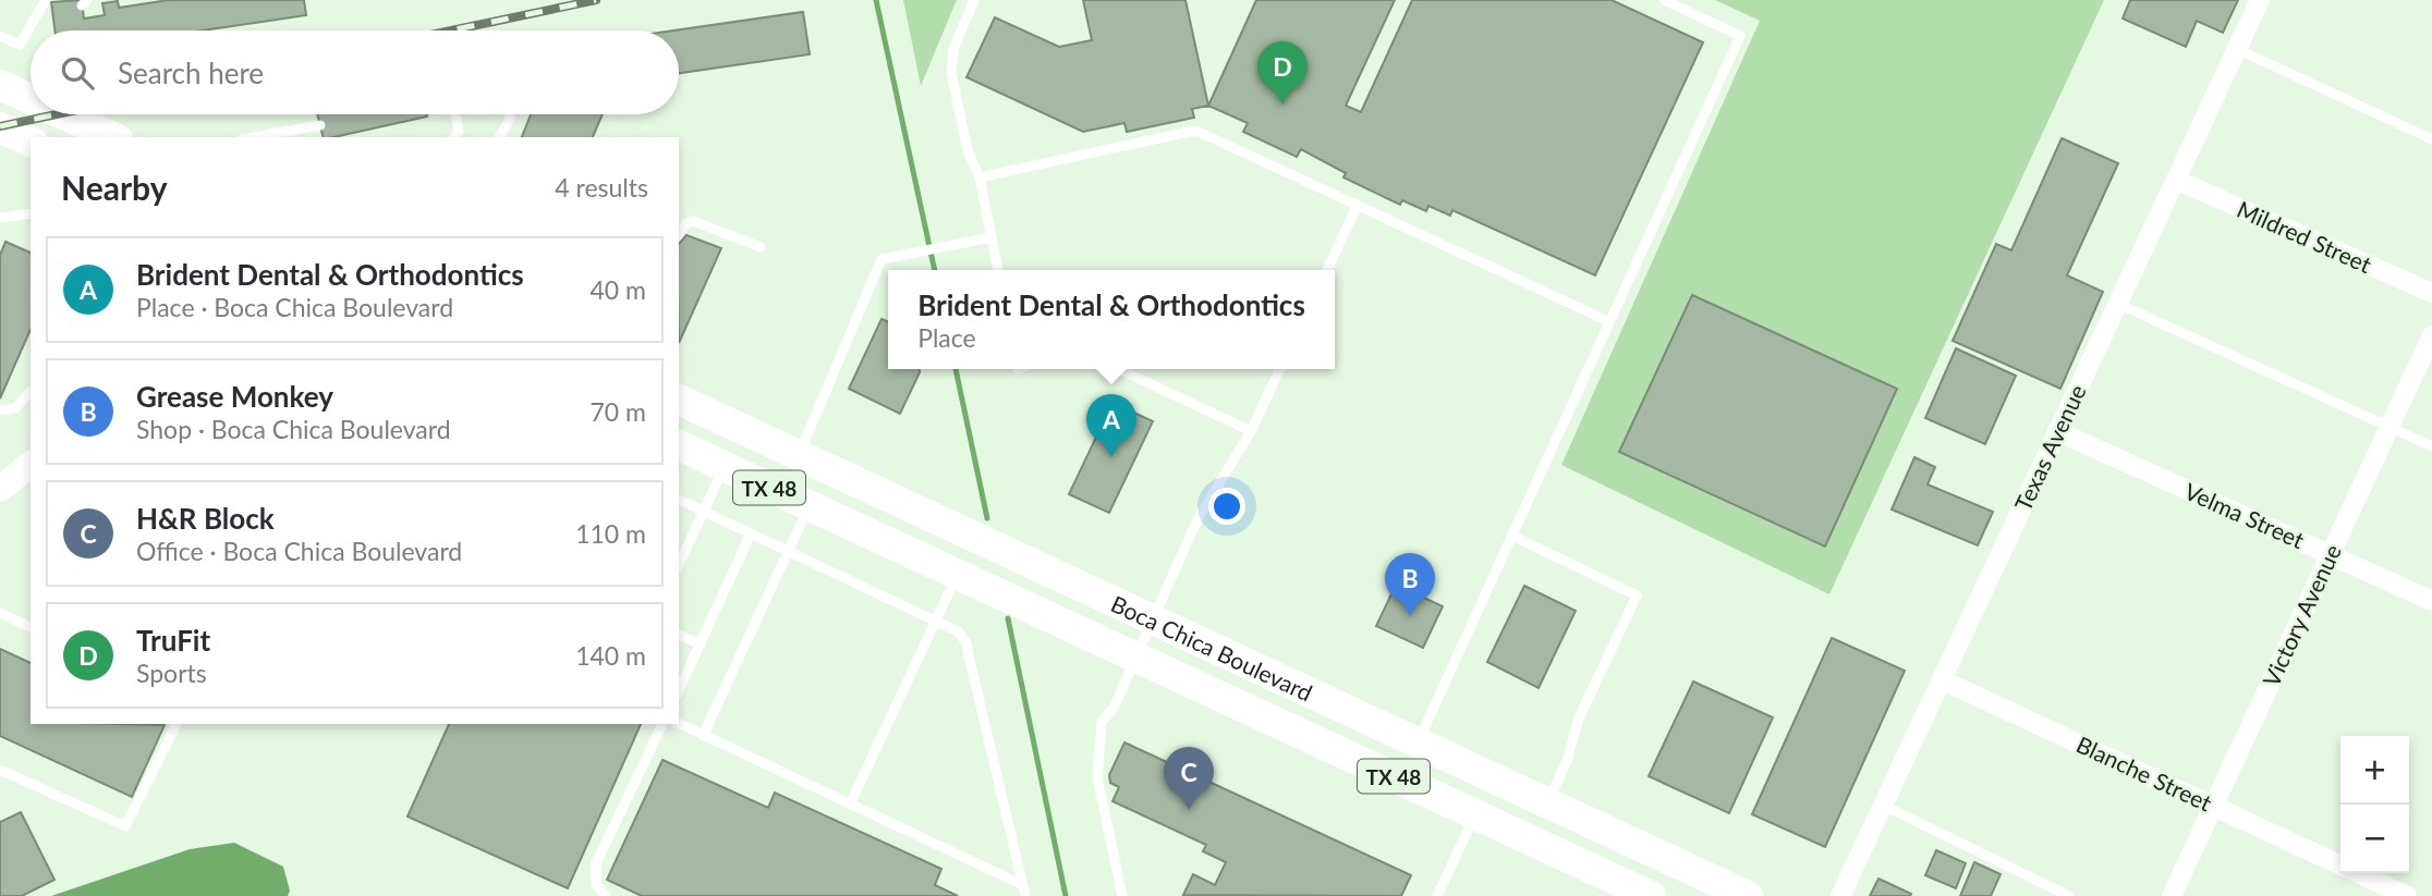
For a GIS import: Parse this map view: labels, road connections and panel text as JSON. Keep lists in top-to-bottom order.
{
  "streets": {
    "main road": ["TX 48", "Boca Chica Boulevard"],
    "street": [
      "Mildred Street",
      "Texas Avenue",
      "Velma Street",
      "Victory Avenue",
      "Blanche Street"
    ]
  },
  "crossings": [
    ["Mildred Street", "Texas Avenue"],
    ["Texas Avenue", "Velma Street"],
    ["Texas Avenue", "Blanche Street"],
    ["Velma Street", "Victory Avenue"],
    ["Victory Avenue", "Blanche Street"]
  ],
  "page": {
    "search": "Search here",
    "pins": [
      "D",
      "A",
      "B",
      "C"
    ],
    "heading": ["Nearby", "4 results"],
    "list": [
      {
        "mark": "A",
        "name": "Brident Dental & Orthodontics",
        "note": "Place · Boca Chica Boulevard",
        "value": "40 m"
      },
      {
        "mark": "B",
        "name": "Grease Monkey",
        "note": "Shop · Boca Chica Boulevard",
        "value": "70 m"
      },
      {
        "mark": "C",
        "name": "H&R Block",
        "note": "Office · Boca Chica Boulevard",
        "value": "110 m"
      },
      {
        "mark": "D",
        "name": "TruFit",
        "note": "Sports",
        "value": "140 m"
      }
    ],
    "popup": ["Brident Dental & Orthodontics", "Place"],
    "map_buttons": ["+", "−"]
  }
}
